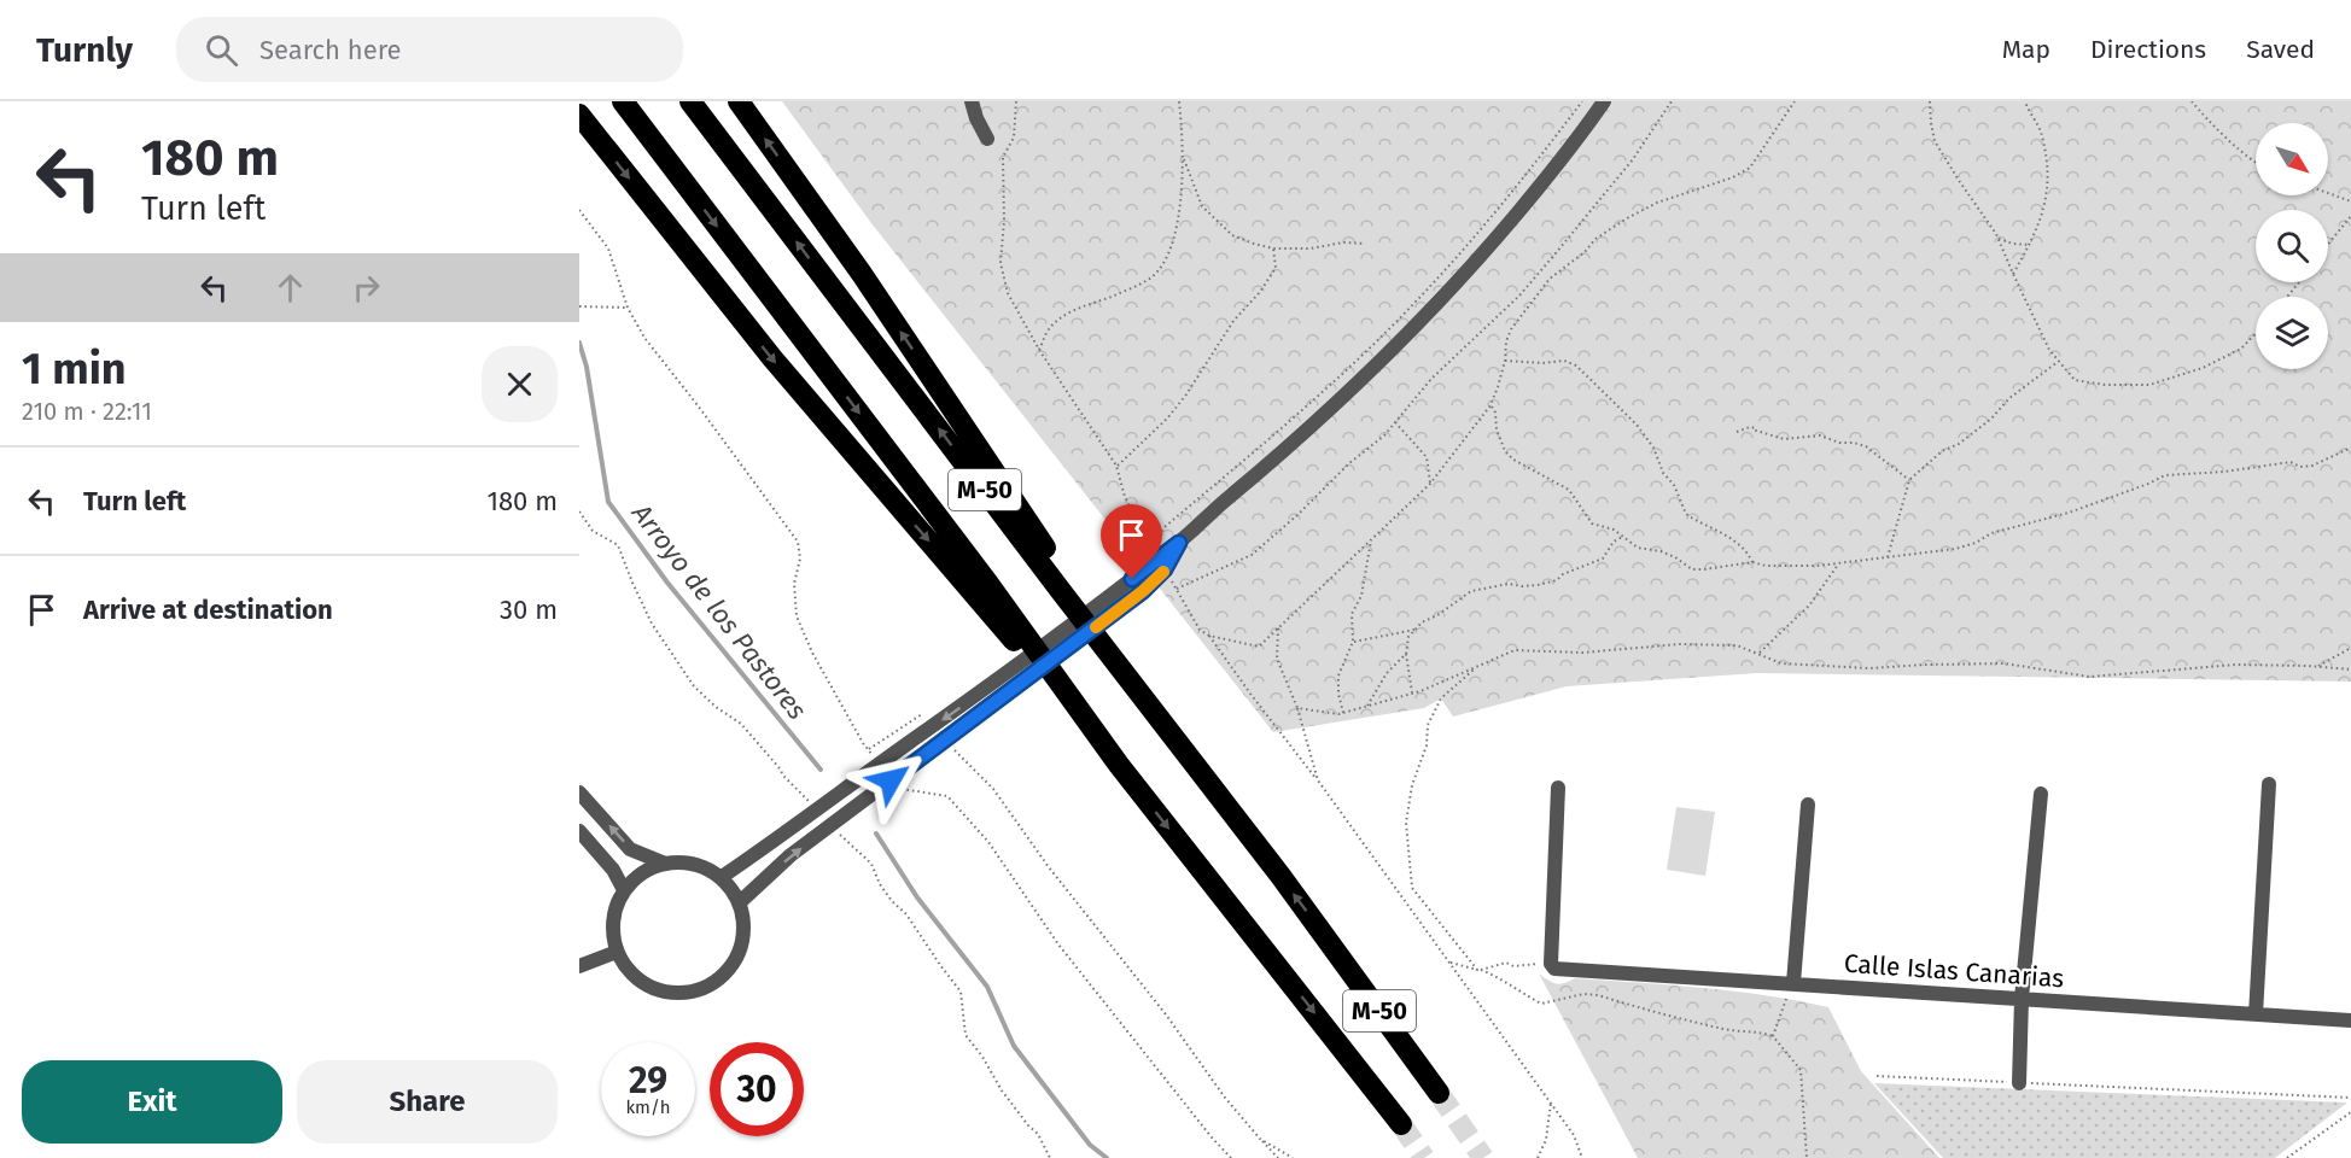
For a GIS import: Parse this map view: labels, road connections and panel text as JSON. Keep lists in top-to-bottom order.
{
  "streets": {
    "highway": ["M-50"],
    "street": ["Calle Islas Canarias"]
  },
  "water": ["Arroyo de los Pastores"],
  "north": "bottom right",
  "page": {
    "header": "Turnly",
    "search": "Search here",
    "nav": ["Map", "Directions", "Saved"],
    "turn": ["180 m", "Turn left"],
    "heading": ["1 min", "210 m · 22:11"],
    "list": [
      {
        "name": "Turn left",
        "value": "180 m"
      },
      {
        "name": "Arrive at destination",
        "value": "30 m"
      }
    ],
    "speed": "29 km/h",
    "limit": "30",
    "buttons": ["Exit", "Share"]
  }
}
